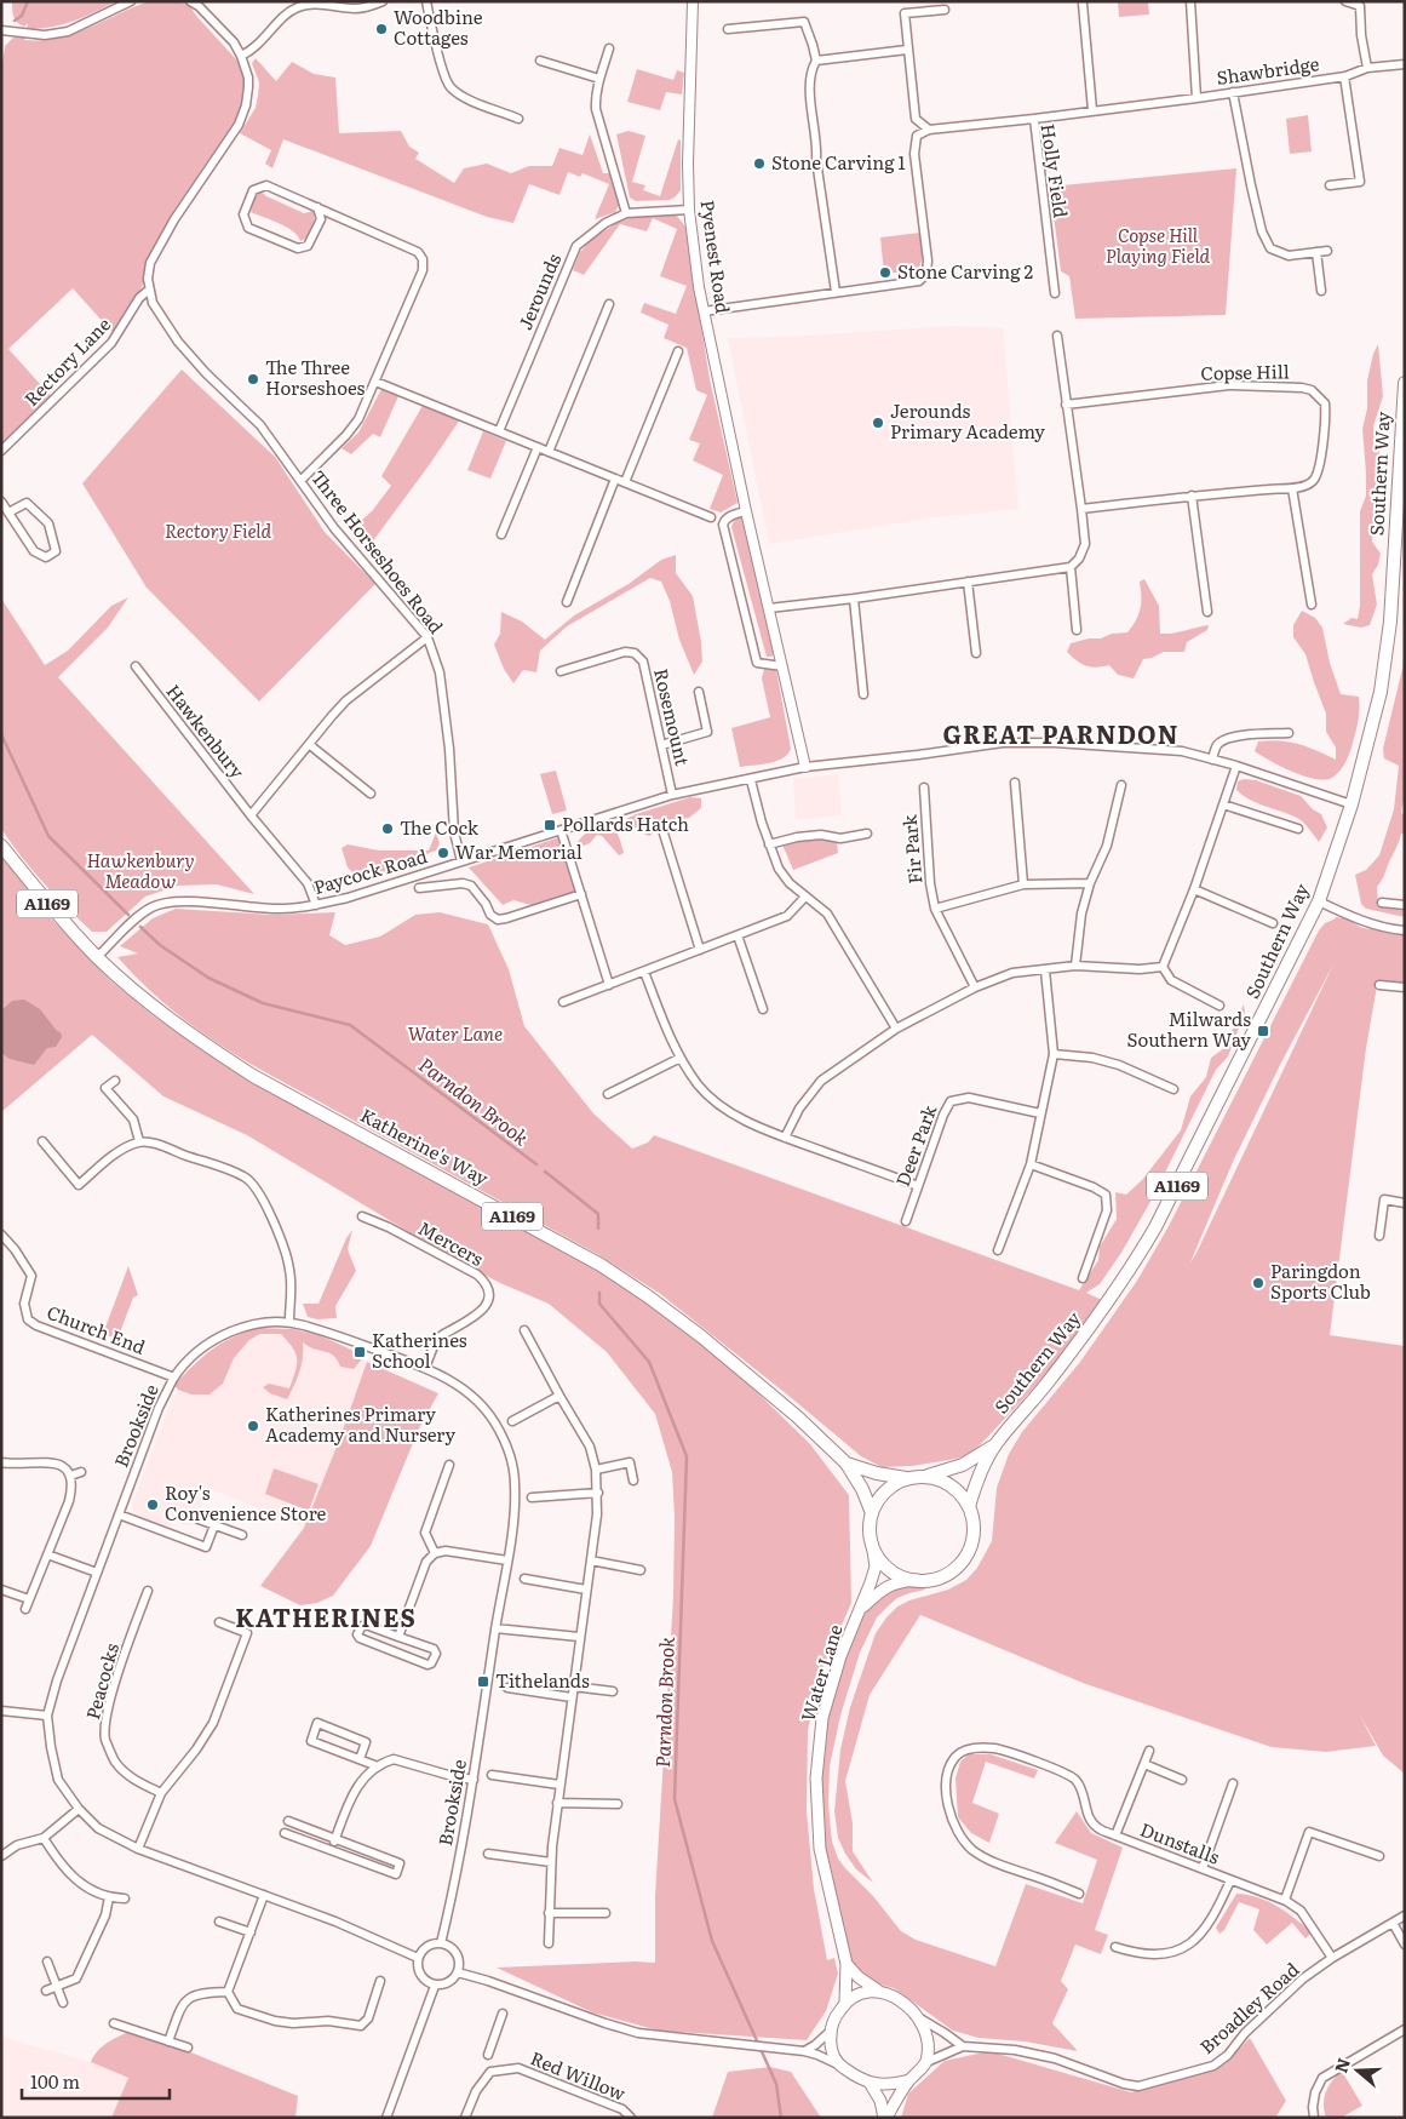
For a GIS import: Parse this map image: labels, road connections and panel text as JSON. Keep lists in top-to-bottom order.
{
  "streets": {
    "main road": [
      "Southern Way",
      "A1169",
      "Katherine's Way",
      "Water Lane"
    ],
    "street": [
      "Shawbridge",
      "Holly Field",
      "Pyenest Road",
      "Jerounds",
      "Rectory Lane",
      "Copse Hill",
      "Three Horseshoes Road",
      "Rosemount",
      "Hawkenbury",
      "Fir Park",
      "Paycock Road",
      "Deer Park",
      "Mercers",
      "Church End",
      "Brookside",
      "Peacocks",
      "Dunstalls",
      "Broadley Road",
      "Red Willow"
    ]
  },
  "crossings": [
    ["Shawbridge", "Holly Field"],
    ["Pyenest Road", "Jerounds"],
    ["Pyenest Road", "Paycock Road"],
    ["Rectory Lane", "Three Horseshoes Road"],
    ["Southern Way", "Paycock Road"],
    ["Southern Way", "Katherine's Way"],
    ["Southern Way", "Water Lane"],
    ["Three Horseshoes Road", "Paycock Road"],
    ["Rosemount", "Paycock Road"],
    ["Hawkenbury", "Paycock Road"],
    ["Paycock Road", "Katherine's Way"],
    ["Katherine's Way", "Water Lane"],
    ["Mercers", "Brookside"],
    ["Church End", "Brookside"],
    ["Water Lane", "Broadley Road"],
    ["Dunstalls", "Broadley Road"]
  ],
  "districts": ["GREAT PARNDON", "KATHERINES"],
  "water": ["Parndon Brook"],
  "parks": [
    "Copse Hill Playing Field",
    "Rectory Field",
    "Hawkenbury Meadow",
    "Water Lane"
  ],
  "places": {
    "other": [
      "Woodbine Cottages",
      "Stone Carving 1",
      "Stone Carving 2",
      "The Three Horseshoes",
      "Jerounds Primary Academy",
      "The Cock",
      "War Memorial",
      "Paringdon Sports Club",
      "Katherines Primary Academy and Nursery",
      "Roy's Convenience Store"
    ],
    "transit": [
      "Pollards Hatch",
      "Milwards Southern Way",
      "Katherines School",
      "Tithelands"
    ]
  },
  "scale_bar": "100 m",
  "north": "left"
}
